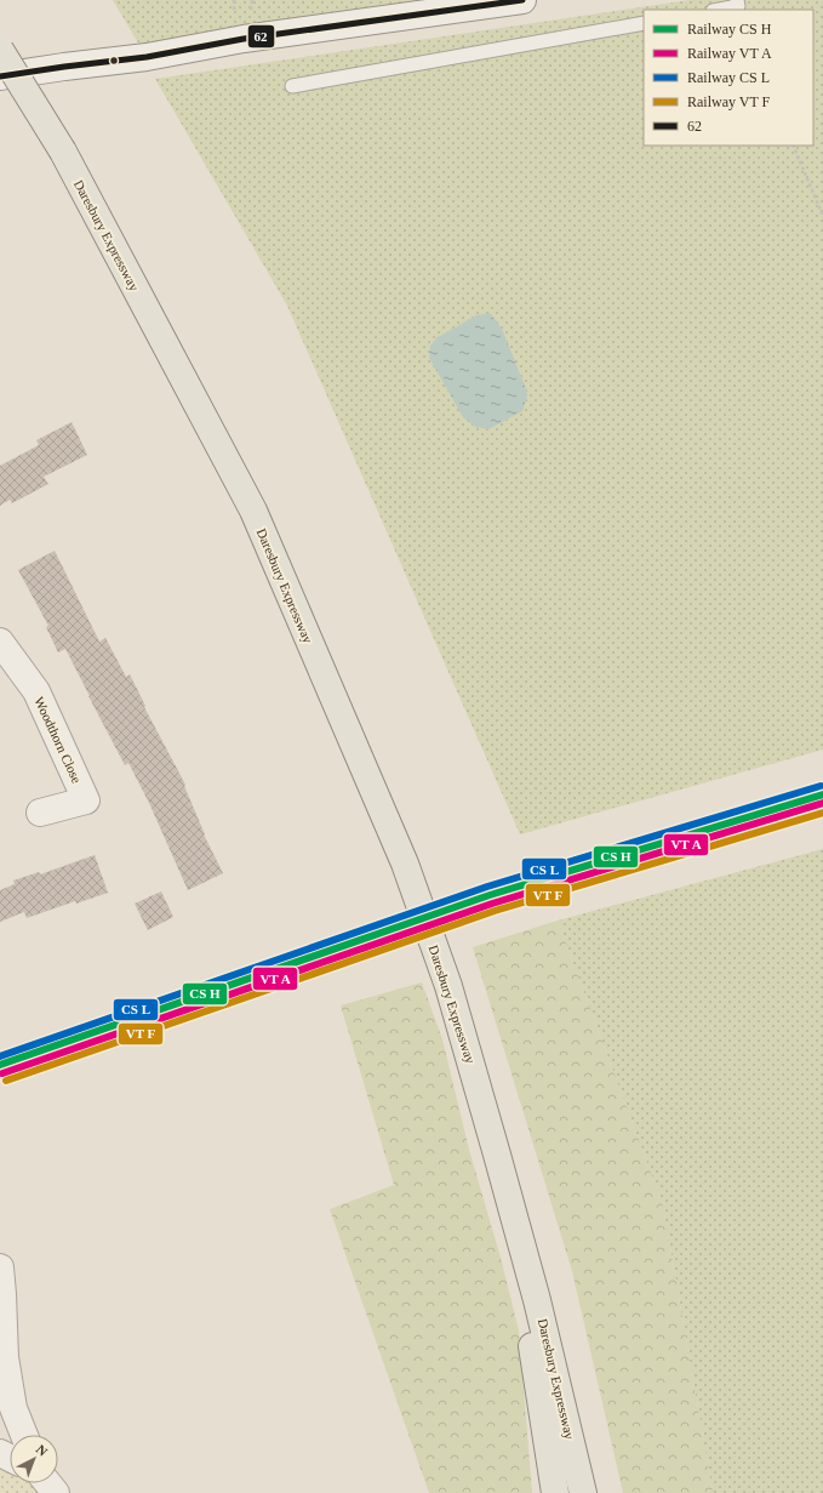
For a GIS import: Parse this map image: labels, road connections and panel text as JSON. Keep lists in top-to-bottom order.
{
  "streets": {
    "main road": ["Daresbury Expressway"],
    "street": ["Woodthorn Close"]
  },
  "lines": ["transit line 62"],
  "legend": [
    "Railway CS H",
    "Railway VT A",
    "Railway CS L",
    "Railway VT F",
    "62"
  ],
  "north": "top right"
}
